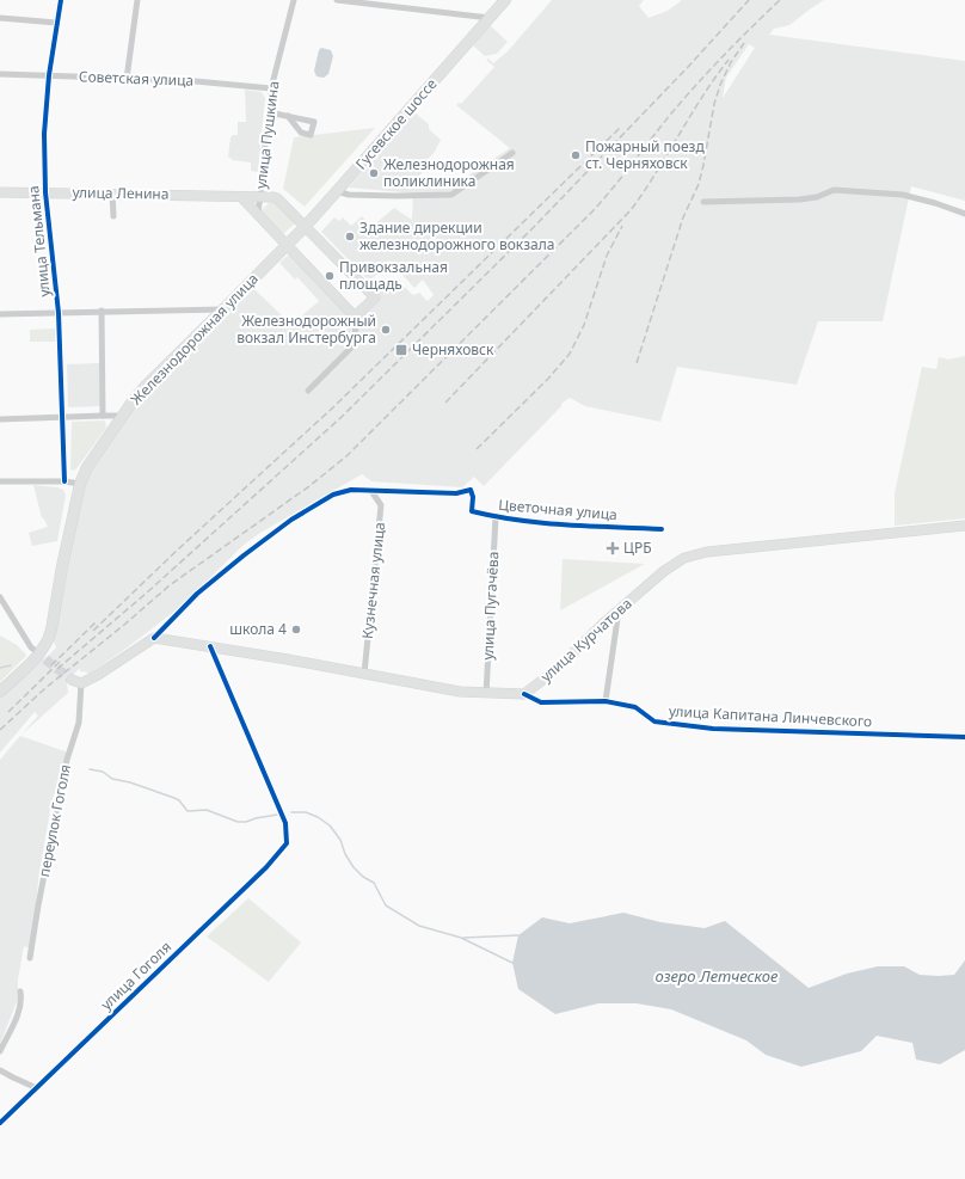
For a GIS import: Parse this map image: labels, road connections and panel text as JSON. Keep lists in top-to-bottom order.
{
  "streets": {
    "highway": ["Гусевское шоссе", "Железнодорожная улица"],
    "main road": ["улица Ленина", "улица Курчатова"],
    "street": [
      "Советская улица",
      "улица Пушкина",
      "улица Тельмана",
      "Цветочная улица",
      "Кузнечная улица",
      "улица Пугачёва",
      "улица Капитана Линчевского",
      "переулок Гоголя",
      "улица Гоголя"
    ]
  },
  "crossings": [
    ["Советская улица", "улица Пушкина"],
    ["Советская улица", "улица Тельмана"],
    ["Гусевское шоссе", "улица Ленина"],
    ["Гусевское шоссе", "Железнодорожная улица"],
    ["улица Пушкина", "улица Ленина"],
    ["улица Ленина", "улица Тельмана"],
    ["Цветочная улица", "Кузнечная улица"],
    ["Цветочная улица", "улица Пугачёва"],
    ["улица Курчатова", "улица Капитана Линчевского"]
  ],
  "water": ["озеро Летческое"],
  "places": {
    "other": [
      "Пожарный поезд ст. Черняховск",
      "Железнодорожная поликлиника",
      "Здание дирекции железнодорожного вокзала",
      "Привокзальная площадь",
      "Железнодорожный вокзал Инстербурга",
      "школа 4"
    ],
    "transit": ["Черняховск"],
    "health": ["ЦРБ"]
  }
}
